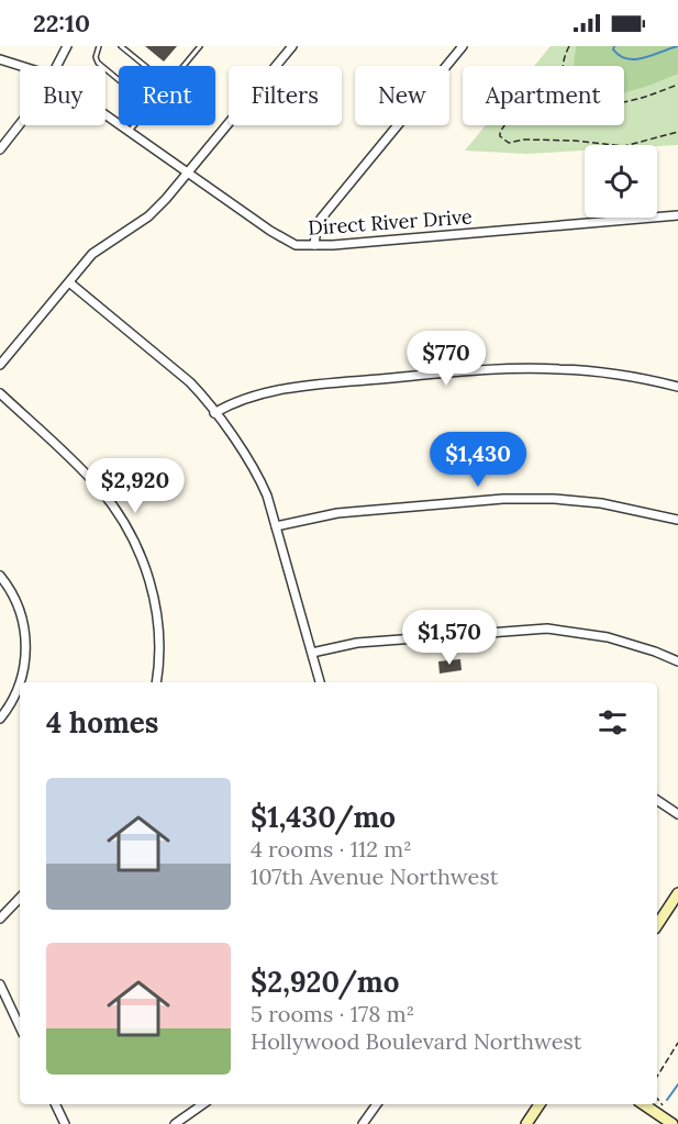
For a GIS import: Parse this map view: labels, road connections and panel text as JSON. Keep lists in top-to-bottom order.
{
  "streets": {
    "street": ["Direct River Drive"]
  },
  "page": {
    "status": "22:10",
    "chip": [
      "Buy",
      "Rent",
      "Filters",
      "New",
      "Apartment"
    ],
    "price": [
      "$770",
      "$1,430",
      "$2,920",
      "$1,570"
    ],
    "heading": "4 homes",
    "list": [
      {
        "name": "$1,430/mo",
        "note": "4 rooms · 112 m² · 107th Avenue Northwest"
      },
      {
        "name": "$2,920/mo",
        "note": "5 rooms · 178 m² · Hollywood Boulevard Northwest"
      }
    ]
  }
}
